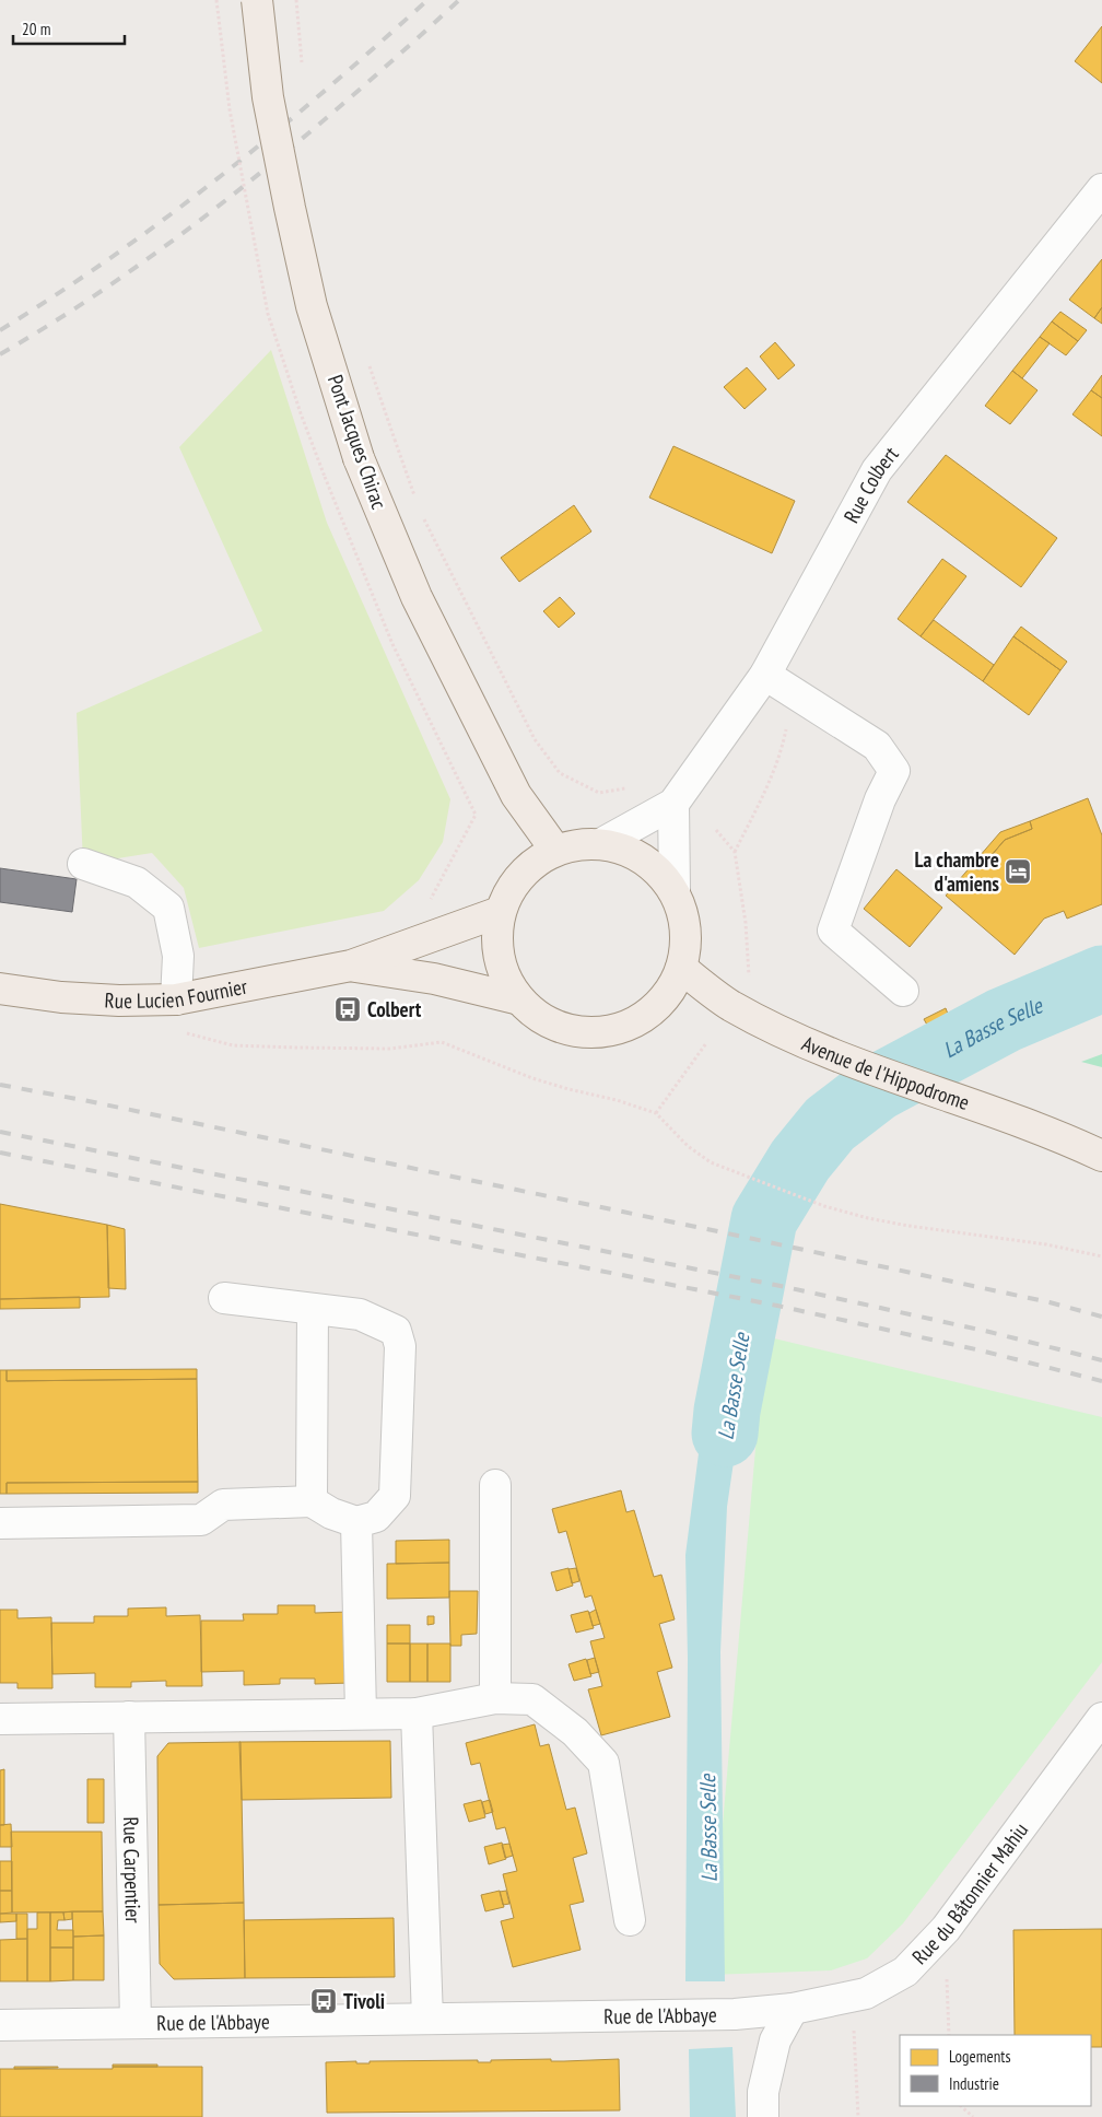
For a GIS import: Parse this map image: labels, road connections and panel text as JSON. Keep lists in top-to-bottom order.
{
  "streets": {
    "main road": ["Pont Jacques Chirac", "Rue Lucien Fournier", "Avenue de l'Hippodrome"],
    "street": [
      "Rue Colbert",
      "Rue Carpentier",
      "Rue du Bâtonnier Mahiu",
      "Rue de l'Abbaye"
    ]
  },
  "crossings": [
    ["Pont Jacques Chirac", "Rue Colbert"],
    ["Pont Jacques Chirac", "Rue Lucien Fournier"],
    ["Pont Jacques Chirac", "Avenue de l'Hippodrome"],
    ["Rue Colbert", "Rue Lucien Fournier"],
    ["Rue Colbert", "Avenue de l'Hippodrome"],
    ["Rue Lucien Fournier", "Avenue de l'Hippodrome"],
    ["Rue Carpentier", "Rue de l'Abbaye"],
    ["Rue du Bâtonnier Mahiu", "Rue de l'Abbaye"]
  ],
  "water": ["La Basse Selle"],
  "places": {
    "hotel": ["La chambre d'amiens"],
    "bus stop": ["Colbert", "Tivoli"]
  },
  "legend": ["Logements", "Industrie"],
  "scale_bar": "20 m"
}
